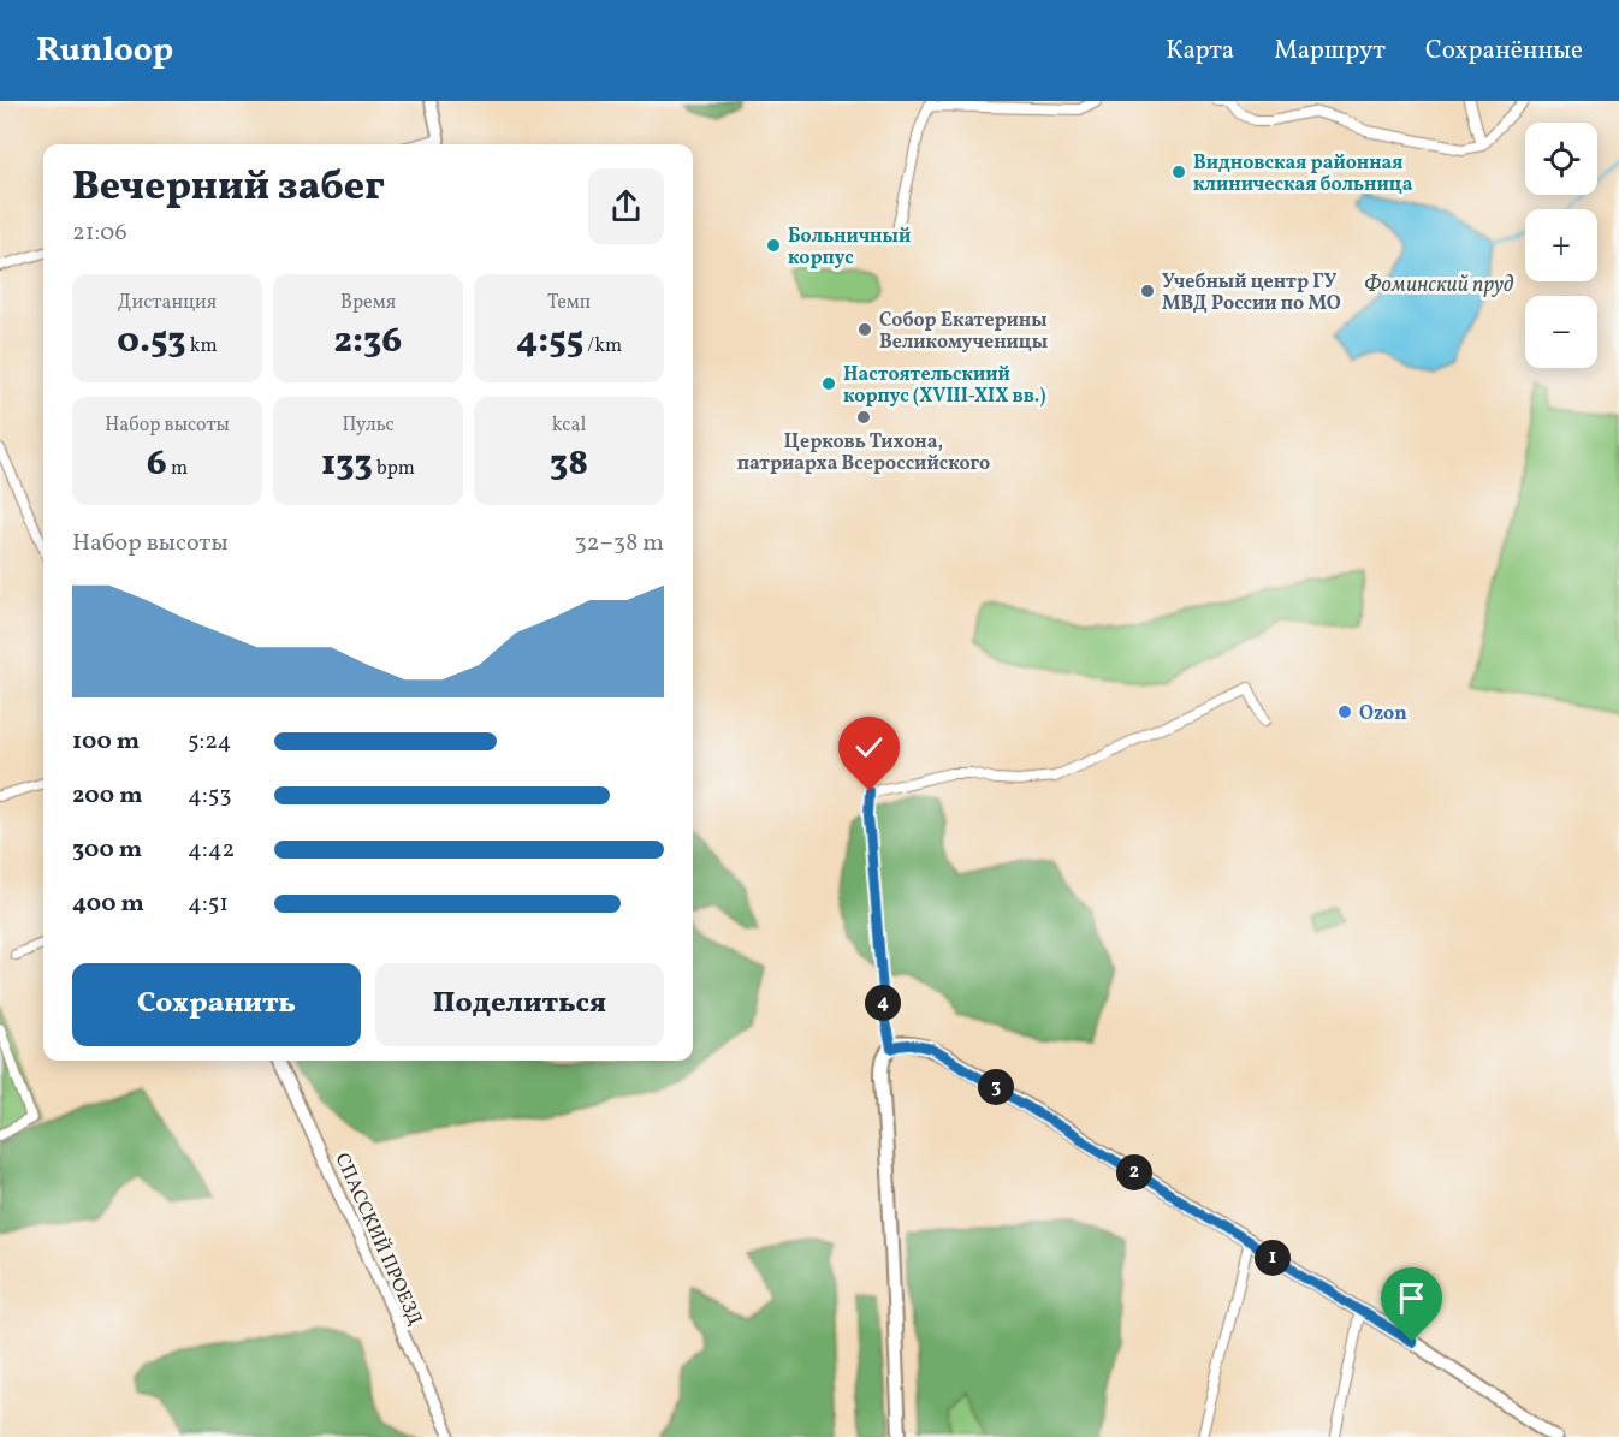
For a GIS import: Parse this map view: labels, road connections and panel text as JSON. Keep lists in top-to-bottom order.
{
  "streets": {
    "street": ["СПАССКИЙ ПРОЕЗД"]
  },
  "water": ["Фоминский пруд"],
  "places": [
    "Видновская районная клиническая больница",
    "Больничный корпус",
    "Учебный центр ГУ МВД России по МО",
    "Собор Екатерины Великомученицы",
    "Настоятельскиий корпус (XVIII-XIX вв.)",
    "Церковь Тихона, патриарха Всероссийского",
    "Ozon"
  ],
  "page": {
    "header": "Runloop",
    "nav": ["Карта", "Маршрут", "Сохранённые"],
    "map_buttons": ["+", "−"],
    "heading": ["Вечерний забег", "21:06"],
    "stats": [
      ["Дистанция", "0.53 km"],
      ["Время", "2:36"],
      ["Темп", "4:55 /km"],
      ["Набор высоты", "6 m"],
      ["Пульс", "133 bpm"],
      ["kcal", "38"]
    ],
    "chart": ["Набор высоты", "32–38 m"],
    "list": [
      {
        "name": "100 m",
        "note": "5:24"
      },
      {
        "name": "200 m",
        "note": "4:53"
      },
      {
        "name": "300 m",
        "note": "4:42"
      },
      {
        "name": "400 m",
        "note": "4:51"
      }
    ],
    "buttons": ["Сохранить", "Поделиться"],
    "pins": [
      "4",
      "3",
      "2",
      "1"
    ]
  }
}
